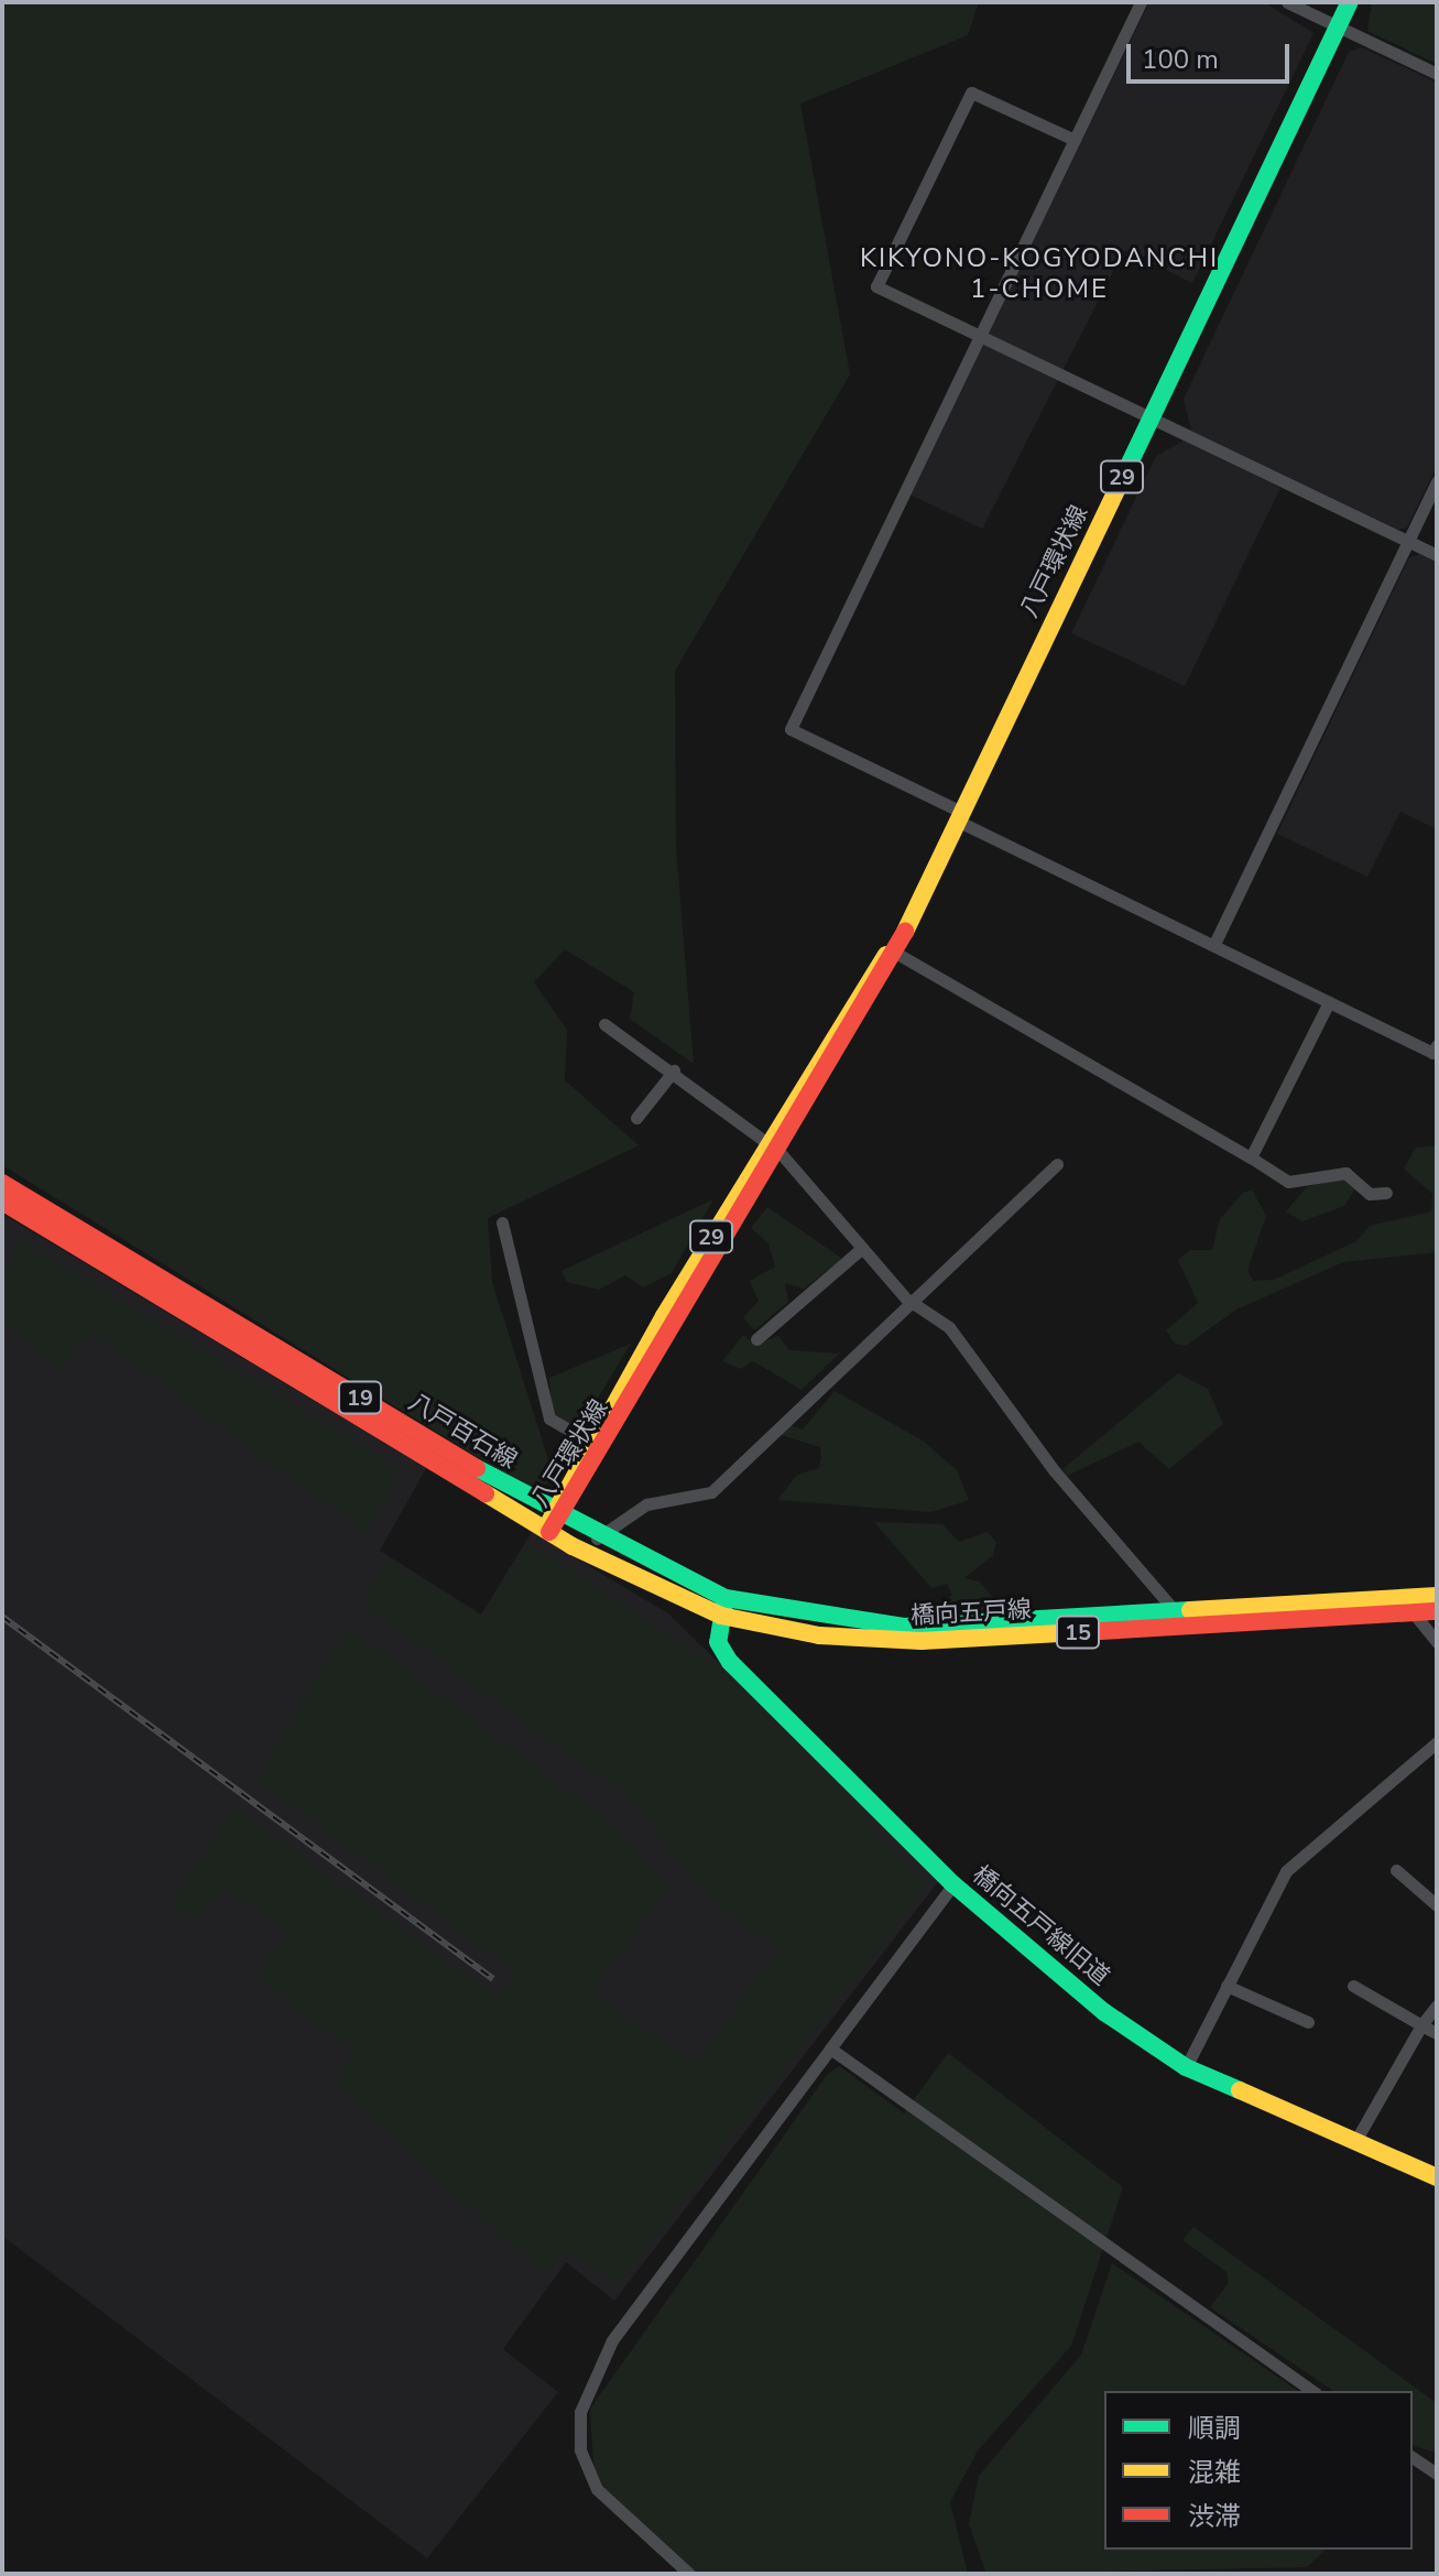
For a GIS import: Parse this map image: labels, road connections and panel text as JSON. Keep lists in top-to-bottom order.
{
  "streets": {
    "main road": [
      "29",
      "八戸環状線",
      "19",
      "八戸百石線",
      "橋向五戸線",
      "15",
      "橋向五戸線旧道"
    ]
  },
  "crossings": [
    ["八戸環状線", "八戸百石線"],
    ["八戸百石線", "橋向五戸線"],
    ["八戸百石線", "橋向五戸線旧道"],
    ["橋向五戸線", "橋向五戸線旧道"]
  ],
  "districts": ["KIKYONO-KOGYODANCHI 1-CHOME"],
  "legend": ["順調", "混雑", "渋滞"],
  "scale_bar": "100 m"
}
